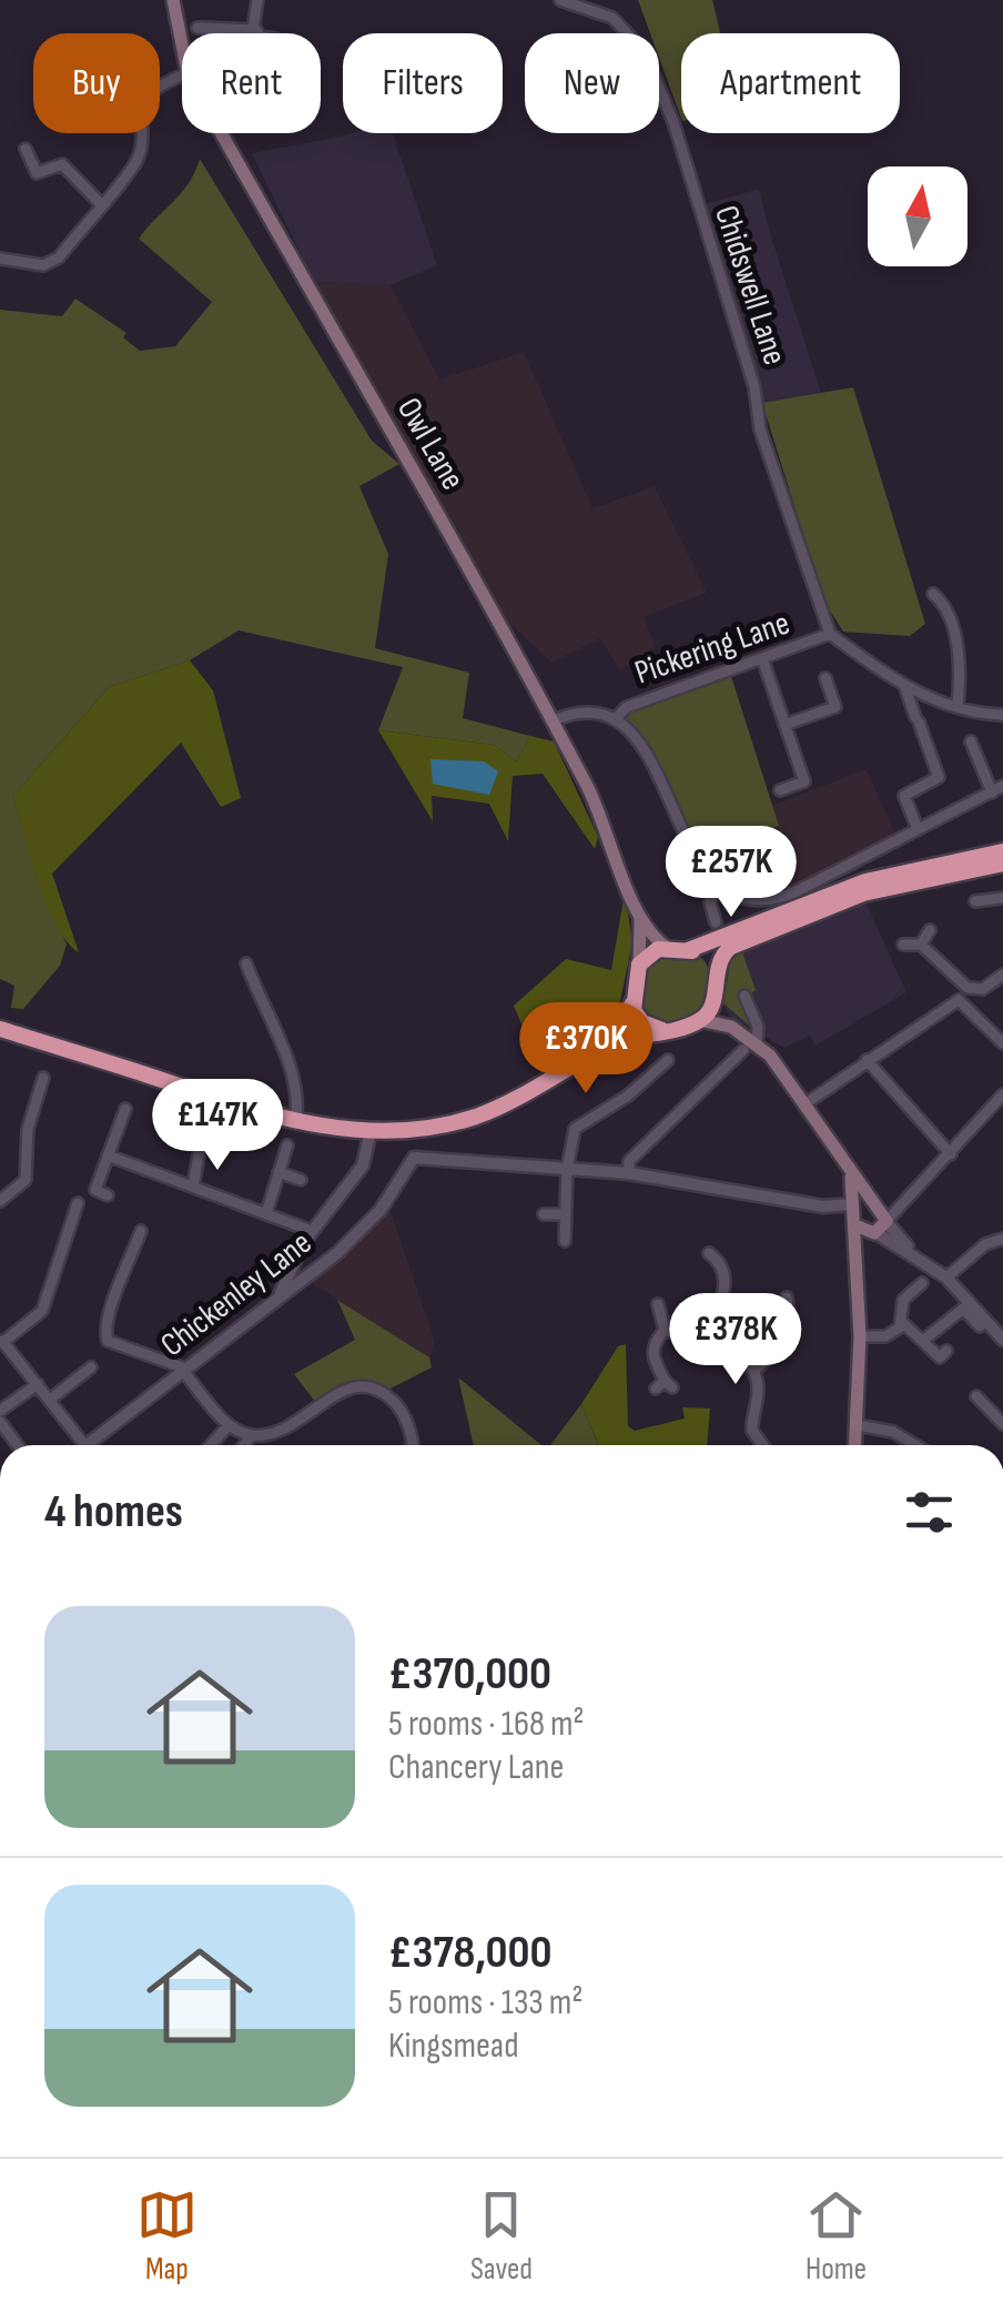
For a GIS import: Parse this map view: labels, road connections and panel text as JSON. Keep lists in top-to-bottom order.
{
  "streets": {
    "main road": ["Owl Lane"],
    "street": ["Chidswell Lane", "Pickering Lane", "Chickenley Lane"]
  },
  "crossings": [
    ["Chidswell Lane", "Pickering Lane"]
  ],
  "north": "top",
  "page": {
    "chip": [
      "Buy",
      "Rent",
      "Filters",
      "New",
      "Apartment"
    ],
    "price": [
      "£257K",
      "£370K",
      "£147K",
      "£378K"
    ],
    "heading": "4 homes",
    "list": [
      {
        "name": "£370,000",
        "note": "5 rooms · 168 m² · Chancery Lane"
      },
      {
        "name": "£378,000",
        "note": "5 rooms · 133 m² · Kingsmead"
      }
    ],
    "tabs": ["Map", "Saved", "Home"]
  }
}
